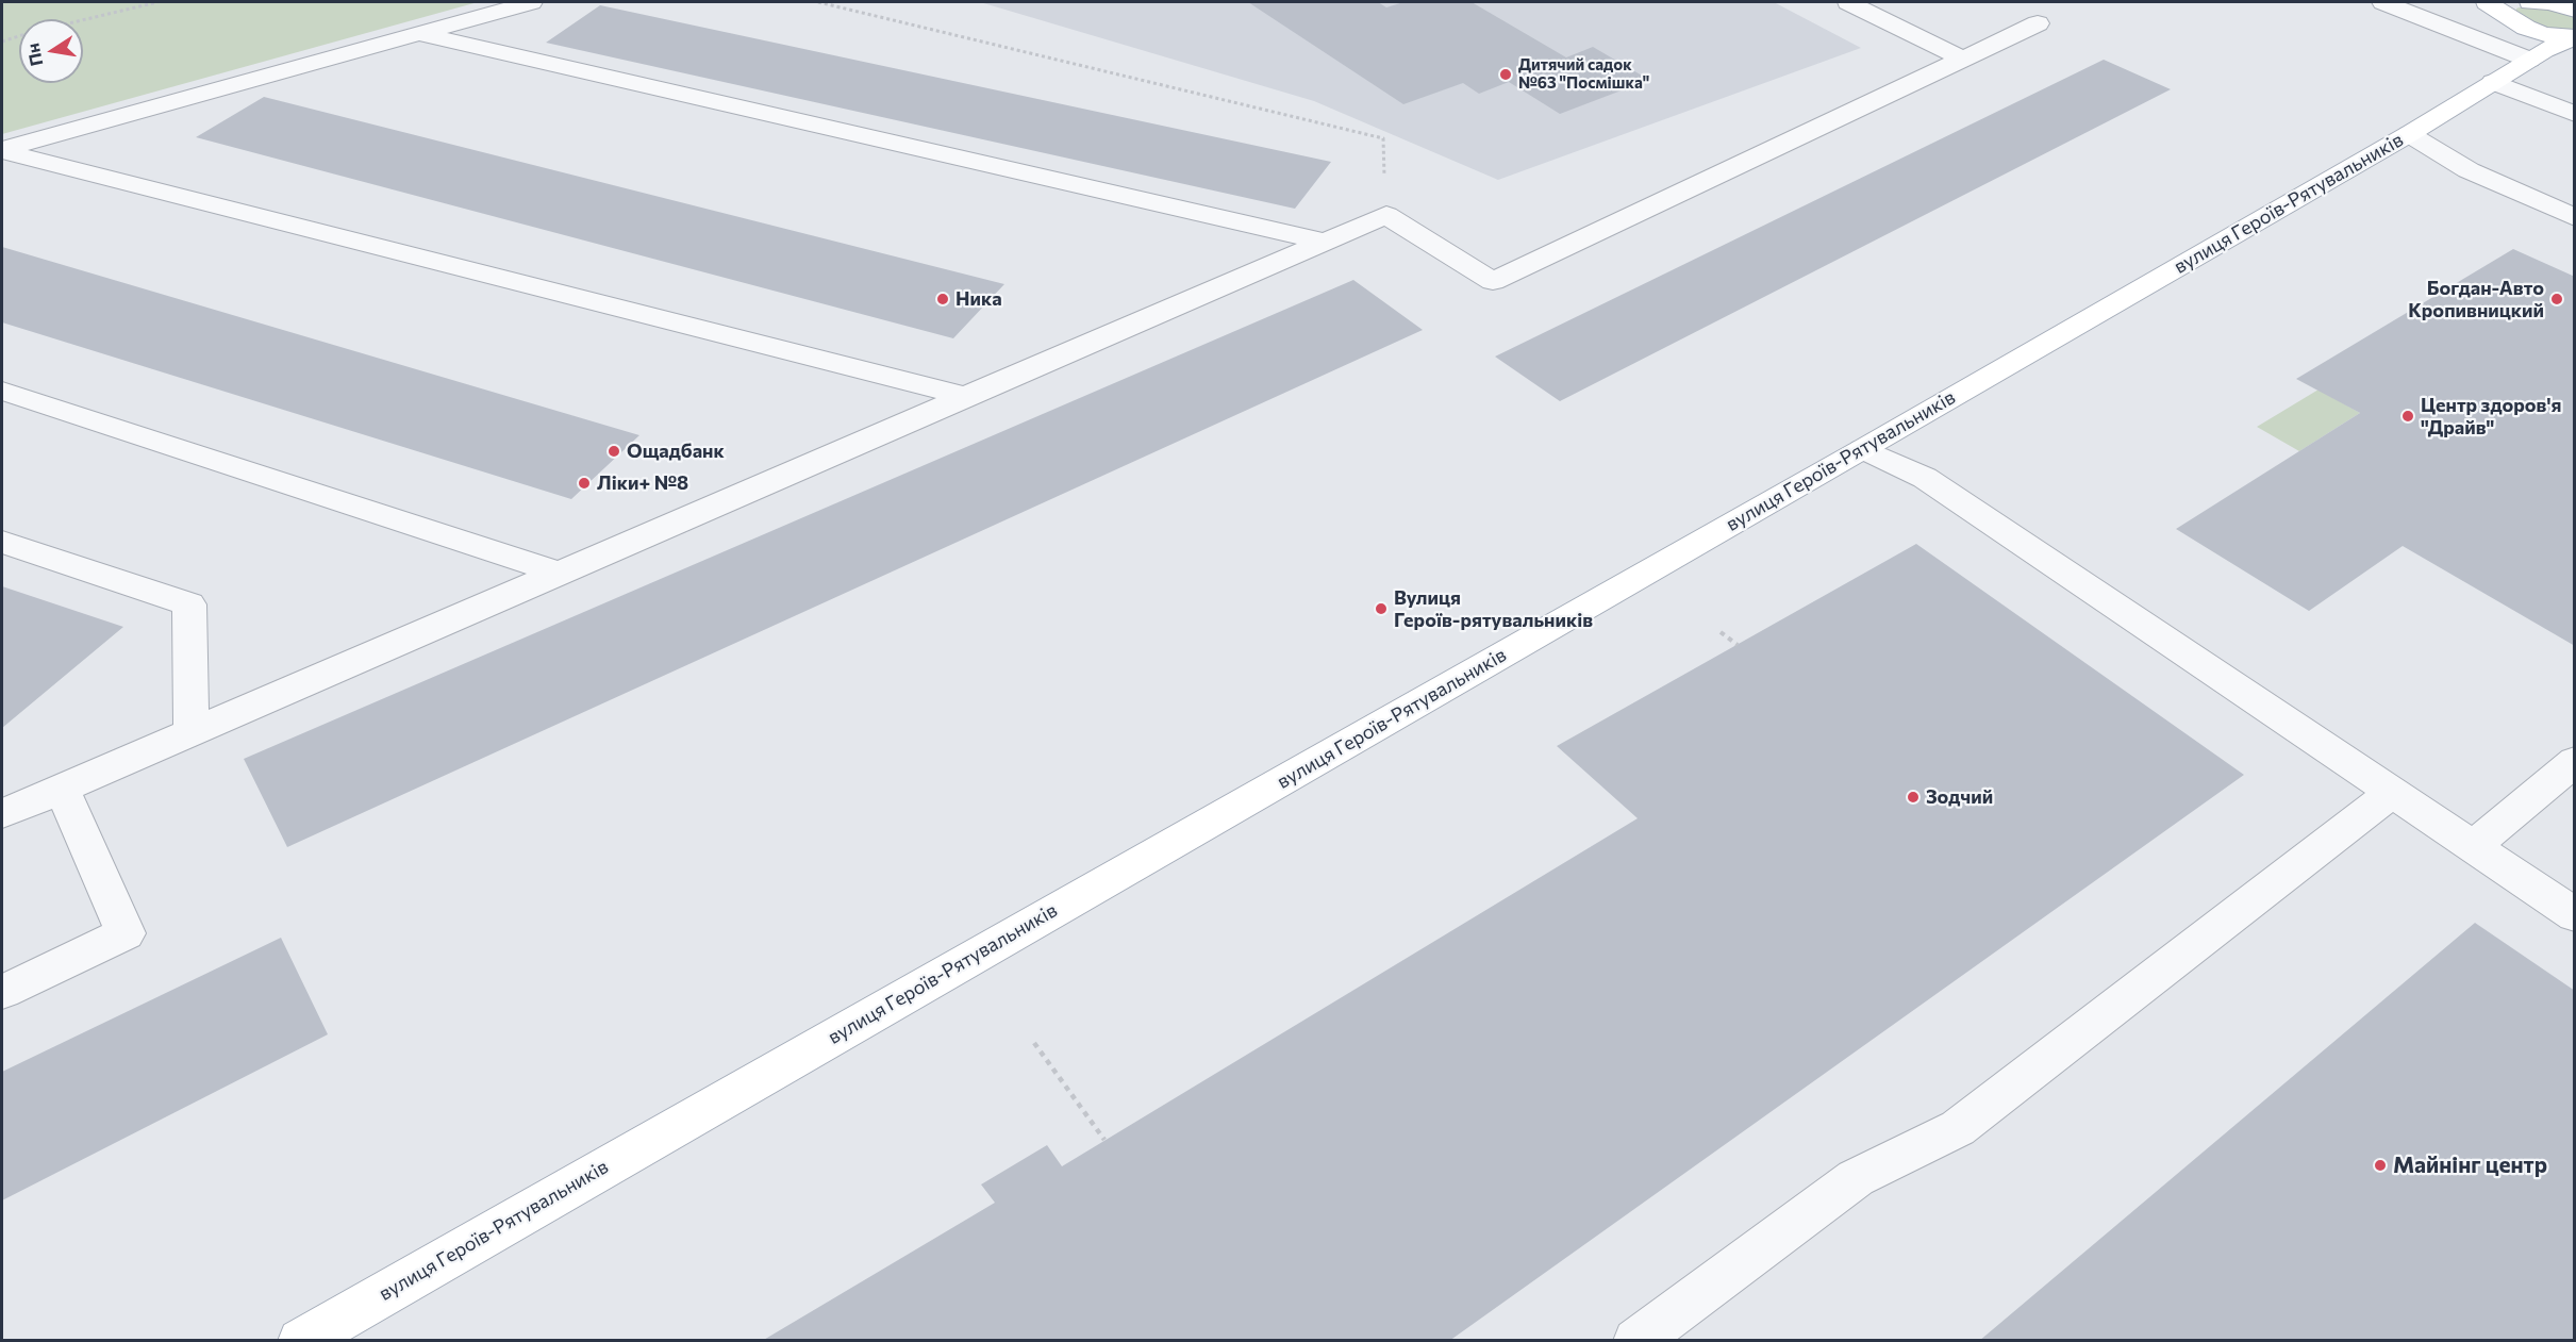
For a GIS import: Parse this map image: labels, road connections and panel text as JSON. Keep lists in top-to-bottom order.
{
  "streets": {
    "main road": ["вулиця Героїв-Рятувальників"]
  },
  "places": [
    "Дитячий садок №63 \"Посмішка\"",
    "Ника",
    "Богдан-Авто Кропивницкий",
    "Центр здоров'я \"Драйв\"",
    "Ощадбанк",
    "Ліки+ №8",
    "Вулиця Героїв-рятувальників",
    "Зодчий",
    "Майнінг центр"
  ],
  "north": "left"
}
